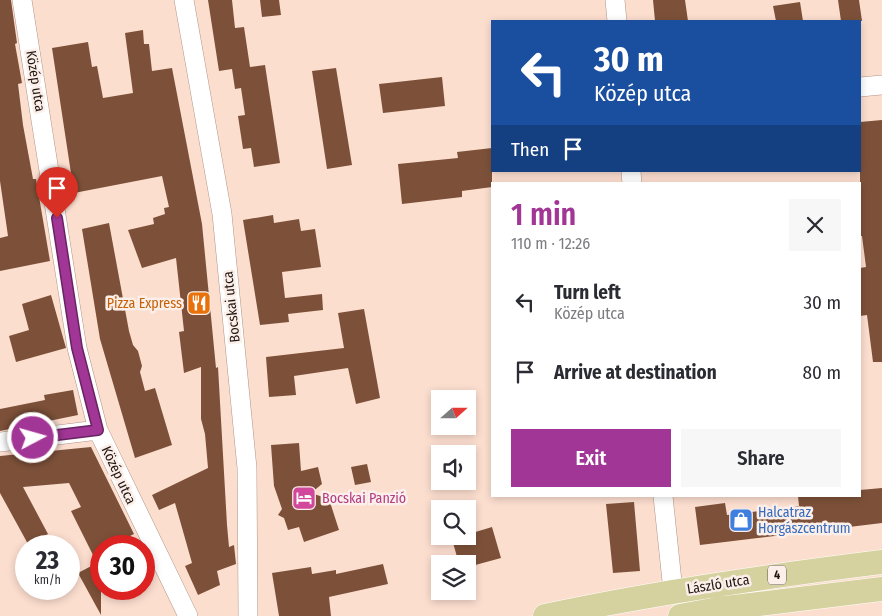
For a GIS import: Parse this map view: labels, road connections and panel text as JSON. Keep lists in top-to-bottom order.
{
  "streets": {
    "main road": ["4", "László utca"],
    "street": ["Közép utca", "Bocskai utca"]
  },
  "crossings": [
    ["4", "László utca"]
  ],
  "places": {
    "restaurant": ["Pizza Express"],
    "hotel": ["Bocskai Panzió"],
    "shop": ["Halcatraz Horgászcentrum"]
  },
  "north": "right",
  "page": {
    "turn": ["30 m", "Közép utca"],
    "then": "Then",
    "heading": ["1 min", "110 m · 12:26"],
    "list": [
      {
        "name": "Turn left",
        "note": "Közép utca",
        "value": "30 m"
      },
      {
        "name": "Arrive at destination",
        "value": "80 m"
      }
    ],
    "buttons": ["Exit", "Share"],
    "speed": "23 km/h",
    "limit": "30"
  }
}
